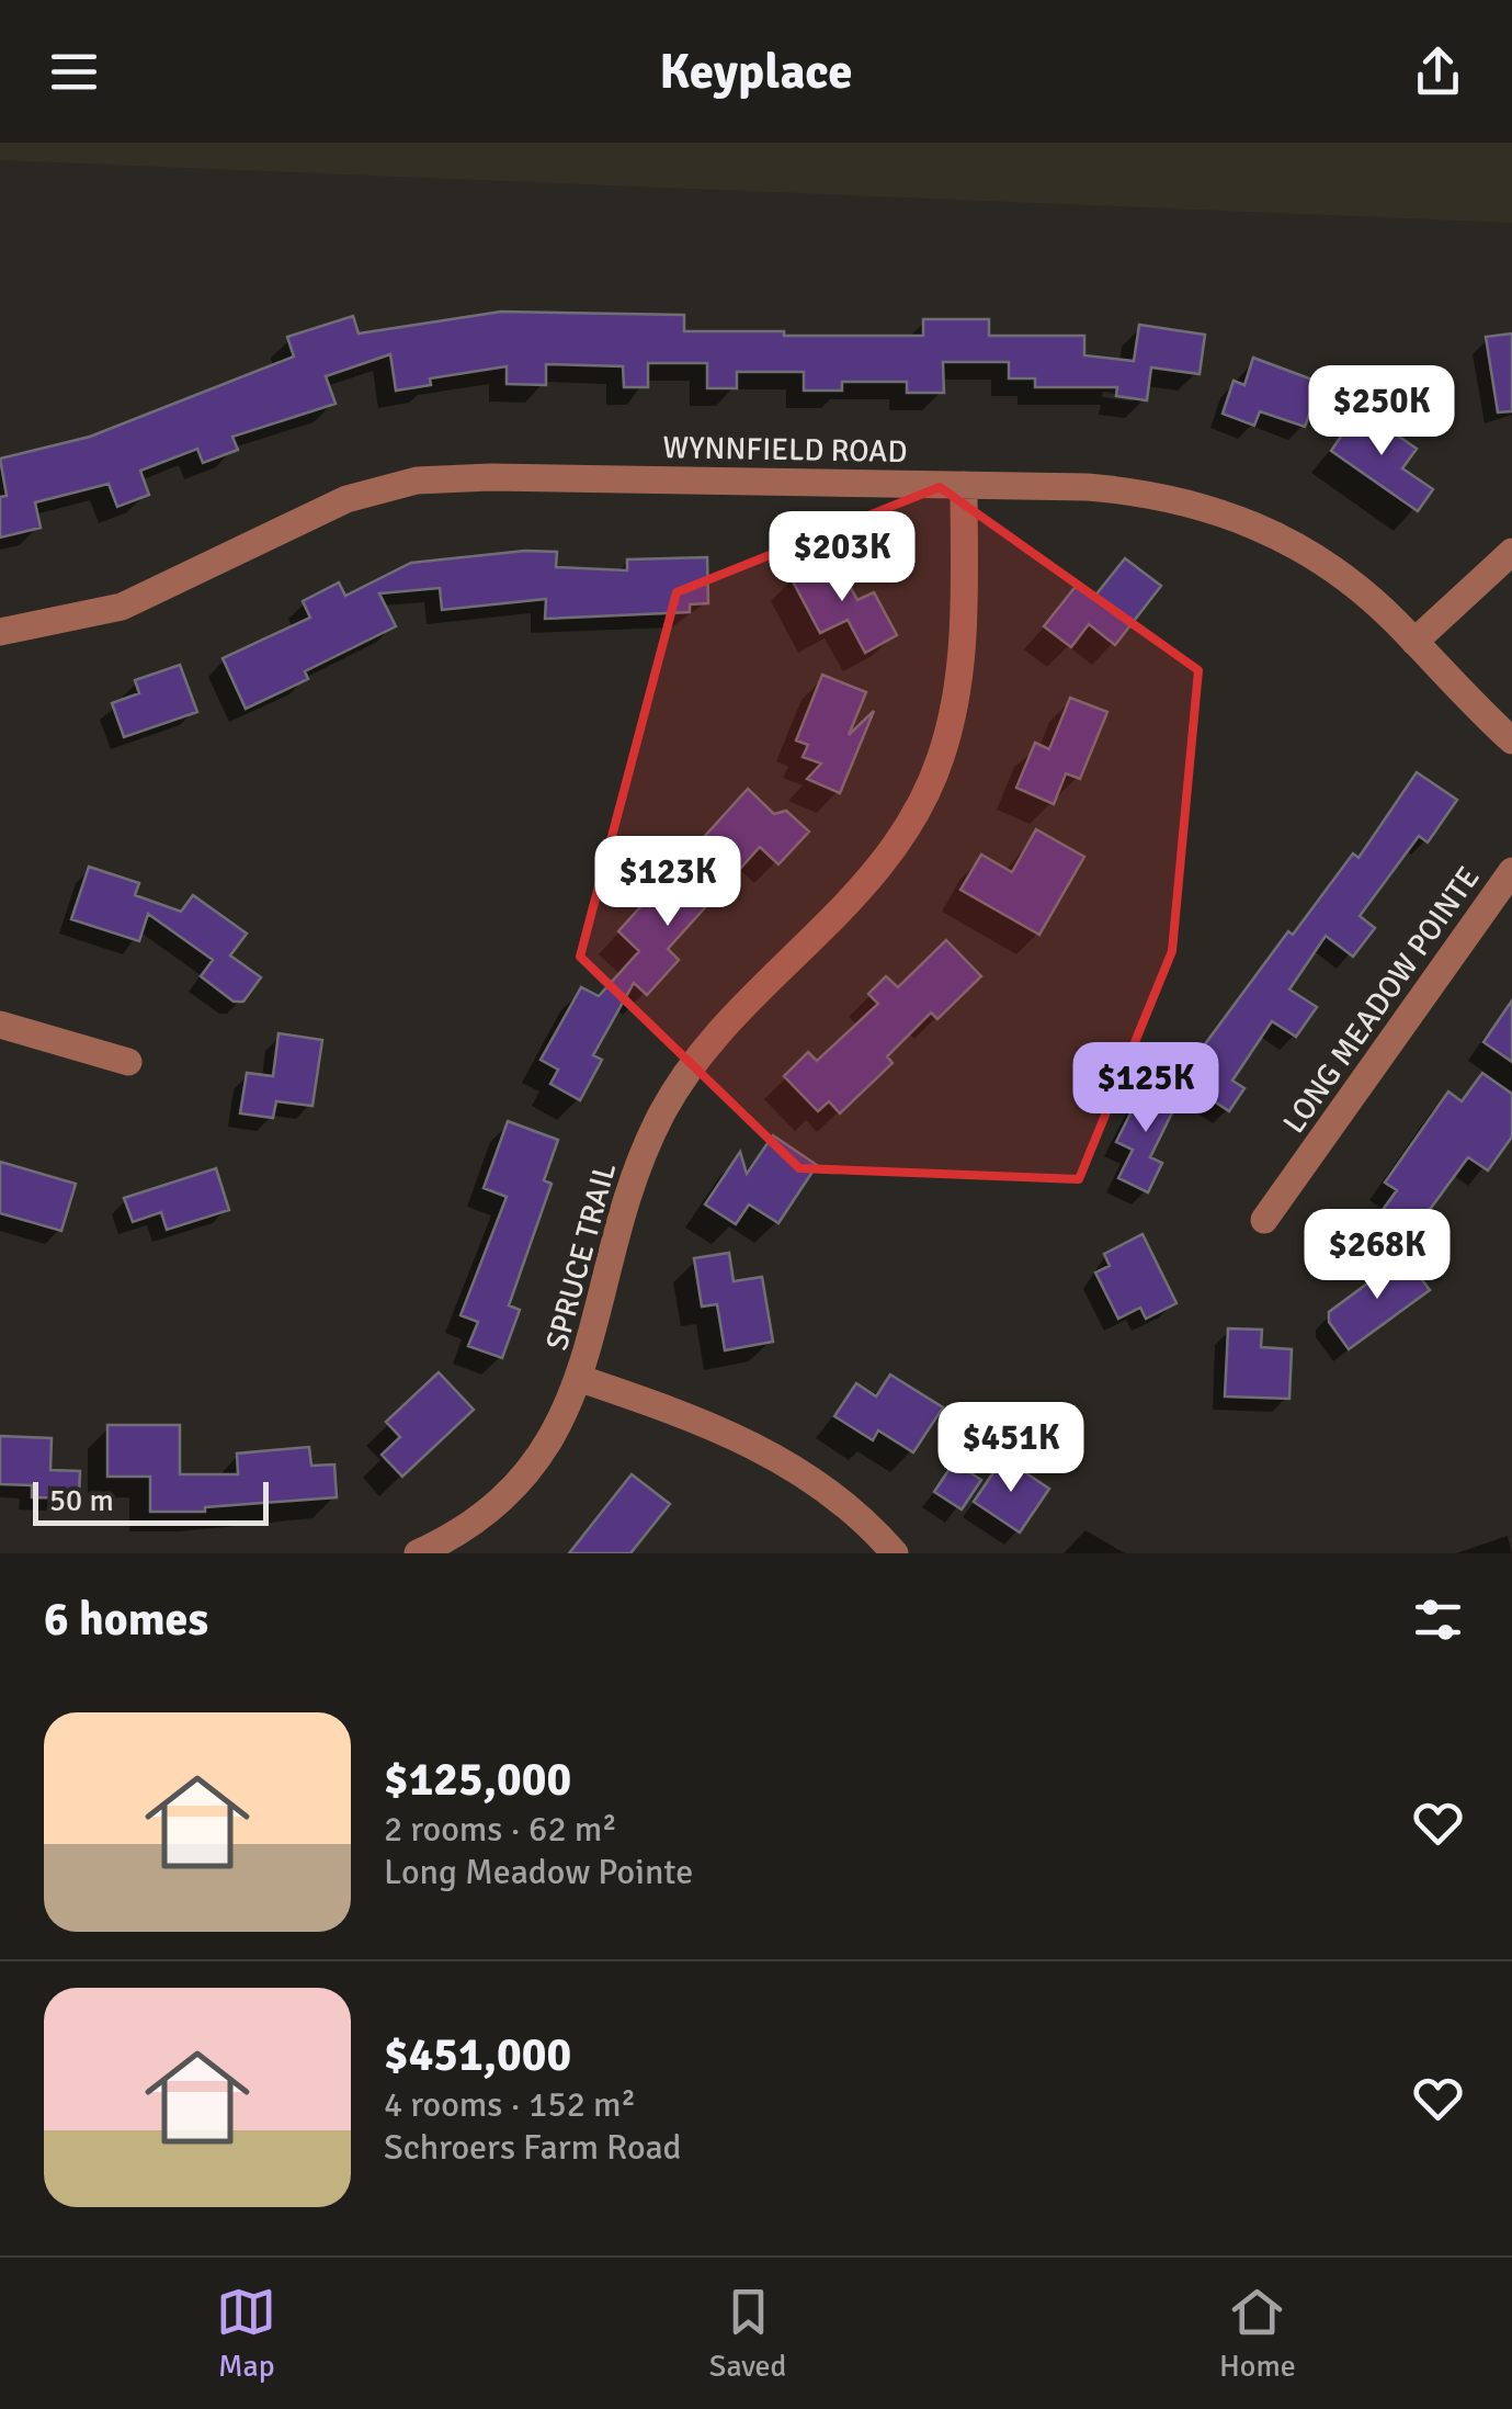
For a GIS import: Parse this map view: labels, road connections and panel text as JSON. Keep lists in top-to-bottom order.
{
  "streets": {
    "street": ["WYNNFIELD ROAD", "LONG MEADOW POINTE", "SPRUCE TRAIL"]
  },
  "crossings": [
    ["WYNNFIELD ROAD", "SPRUCE TRAIL"]
  ],
  "scale_bar": "50 m",
  "page": {
    "header": "Keyplace",
    "price": [
      "$250K",
      "$203K",
      "$123K",
      "$125K",
      "$268K",
      "$451K"
    ],
    "scale": "50 m",
    "heading": "6 homes",
    "list": [
      {
        "name": "$125,000",
        "note": "2 rooms · 62 m² · Long Meadow Pointe"
      },
      {
        "name": "$451,000",
        "note": "4 rooms · 152 m² · Schroers Farm Road"
      }
    ],
    "tabs": ["Map", "Saved", "Home"]
  }
}
